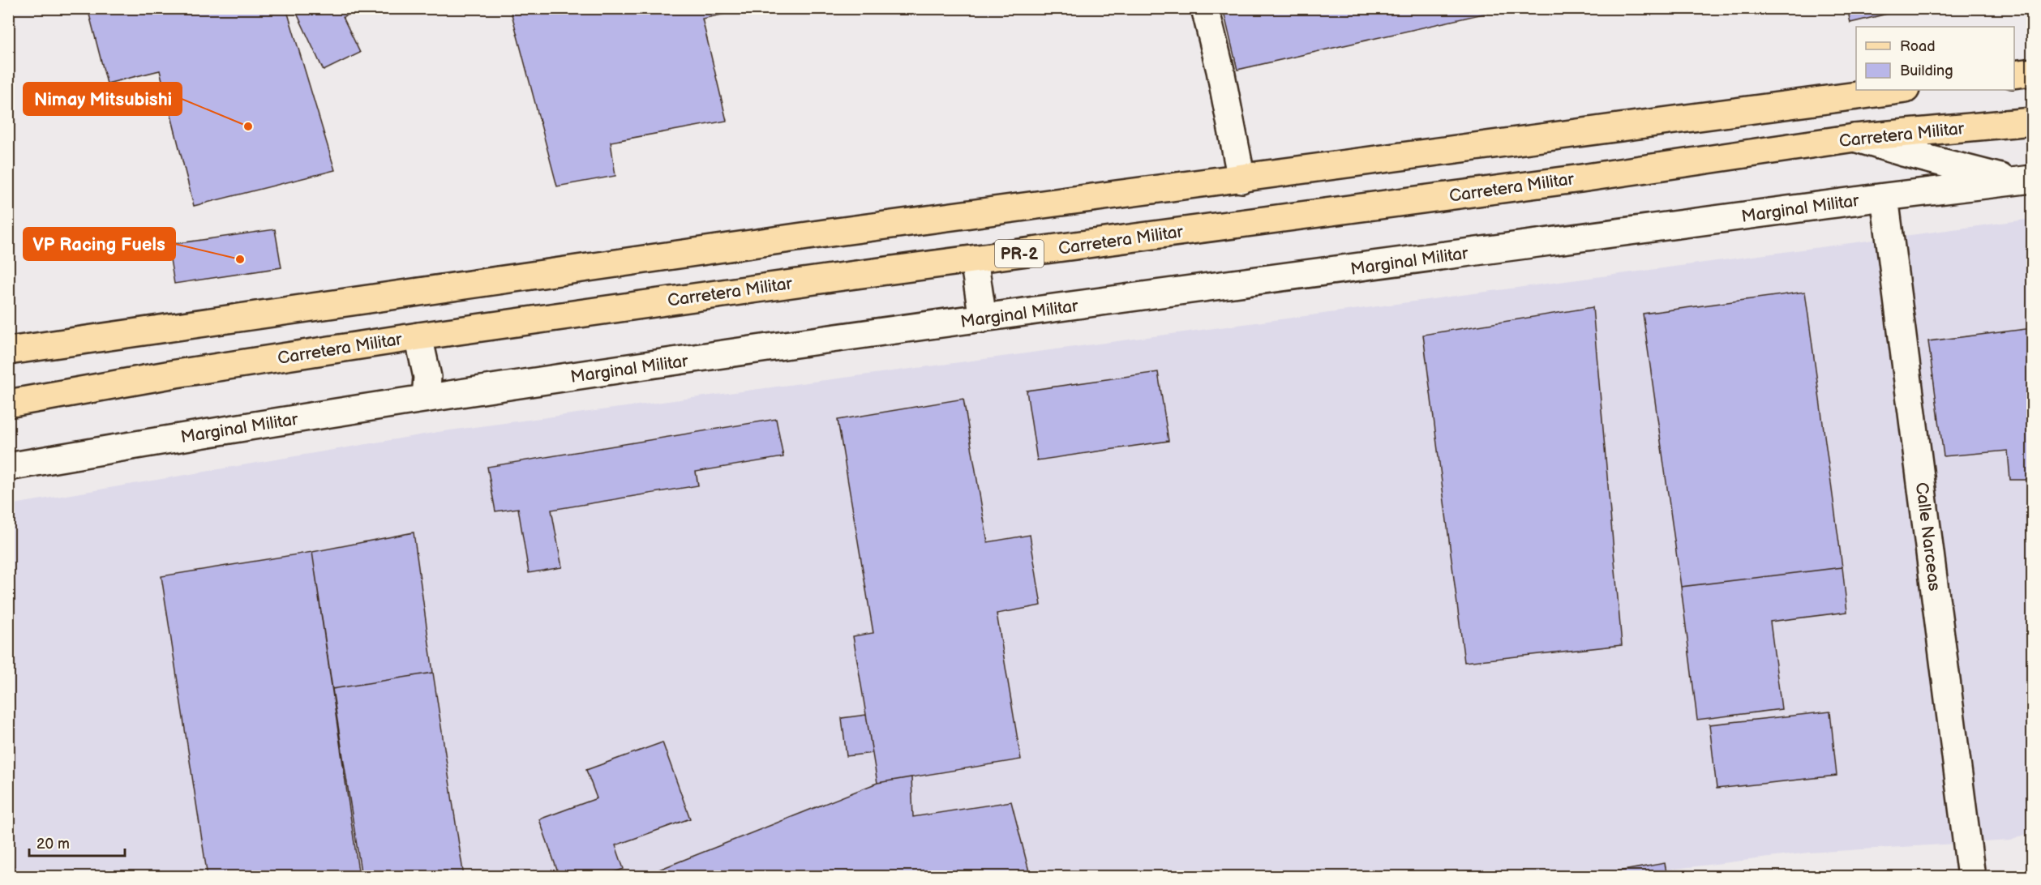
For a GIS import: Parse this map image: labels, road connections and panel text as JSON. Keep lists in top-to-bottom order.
{
  "streets": {
    "main road": ["Carretera Militar", "PR-2"],
    "street": ["Marginal Militar", "Calle Narceas"]
  },
  "crossings": [
    ["Marginal Militar", "Calle Narceas"]
  ],
  "places": ["Nimay Mitsubishi", "VP Racing Fuels"],
  "legend": ["Road", "Building"],
  "scale_bar": "20 m"
}
